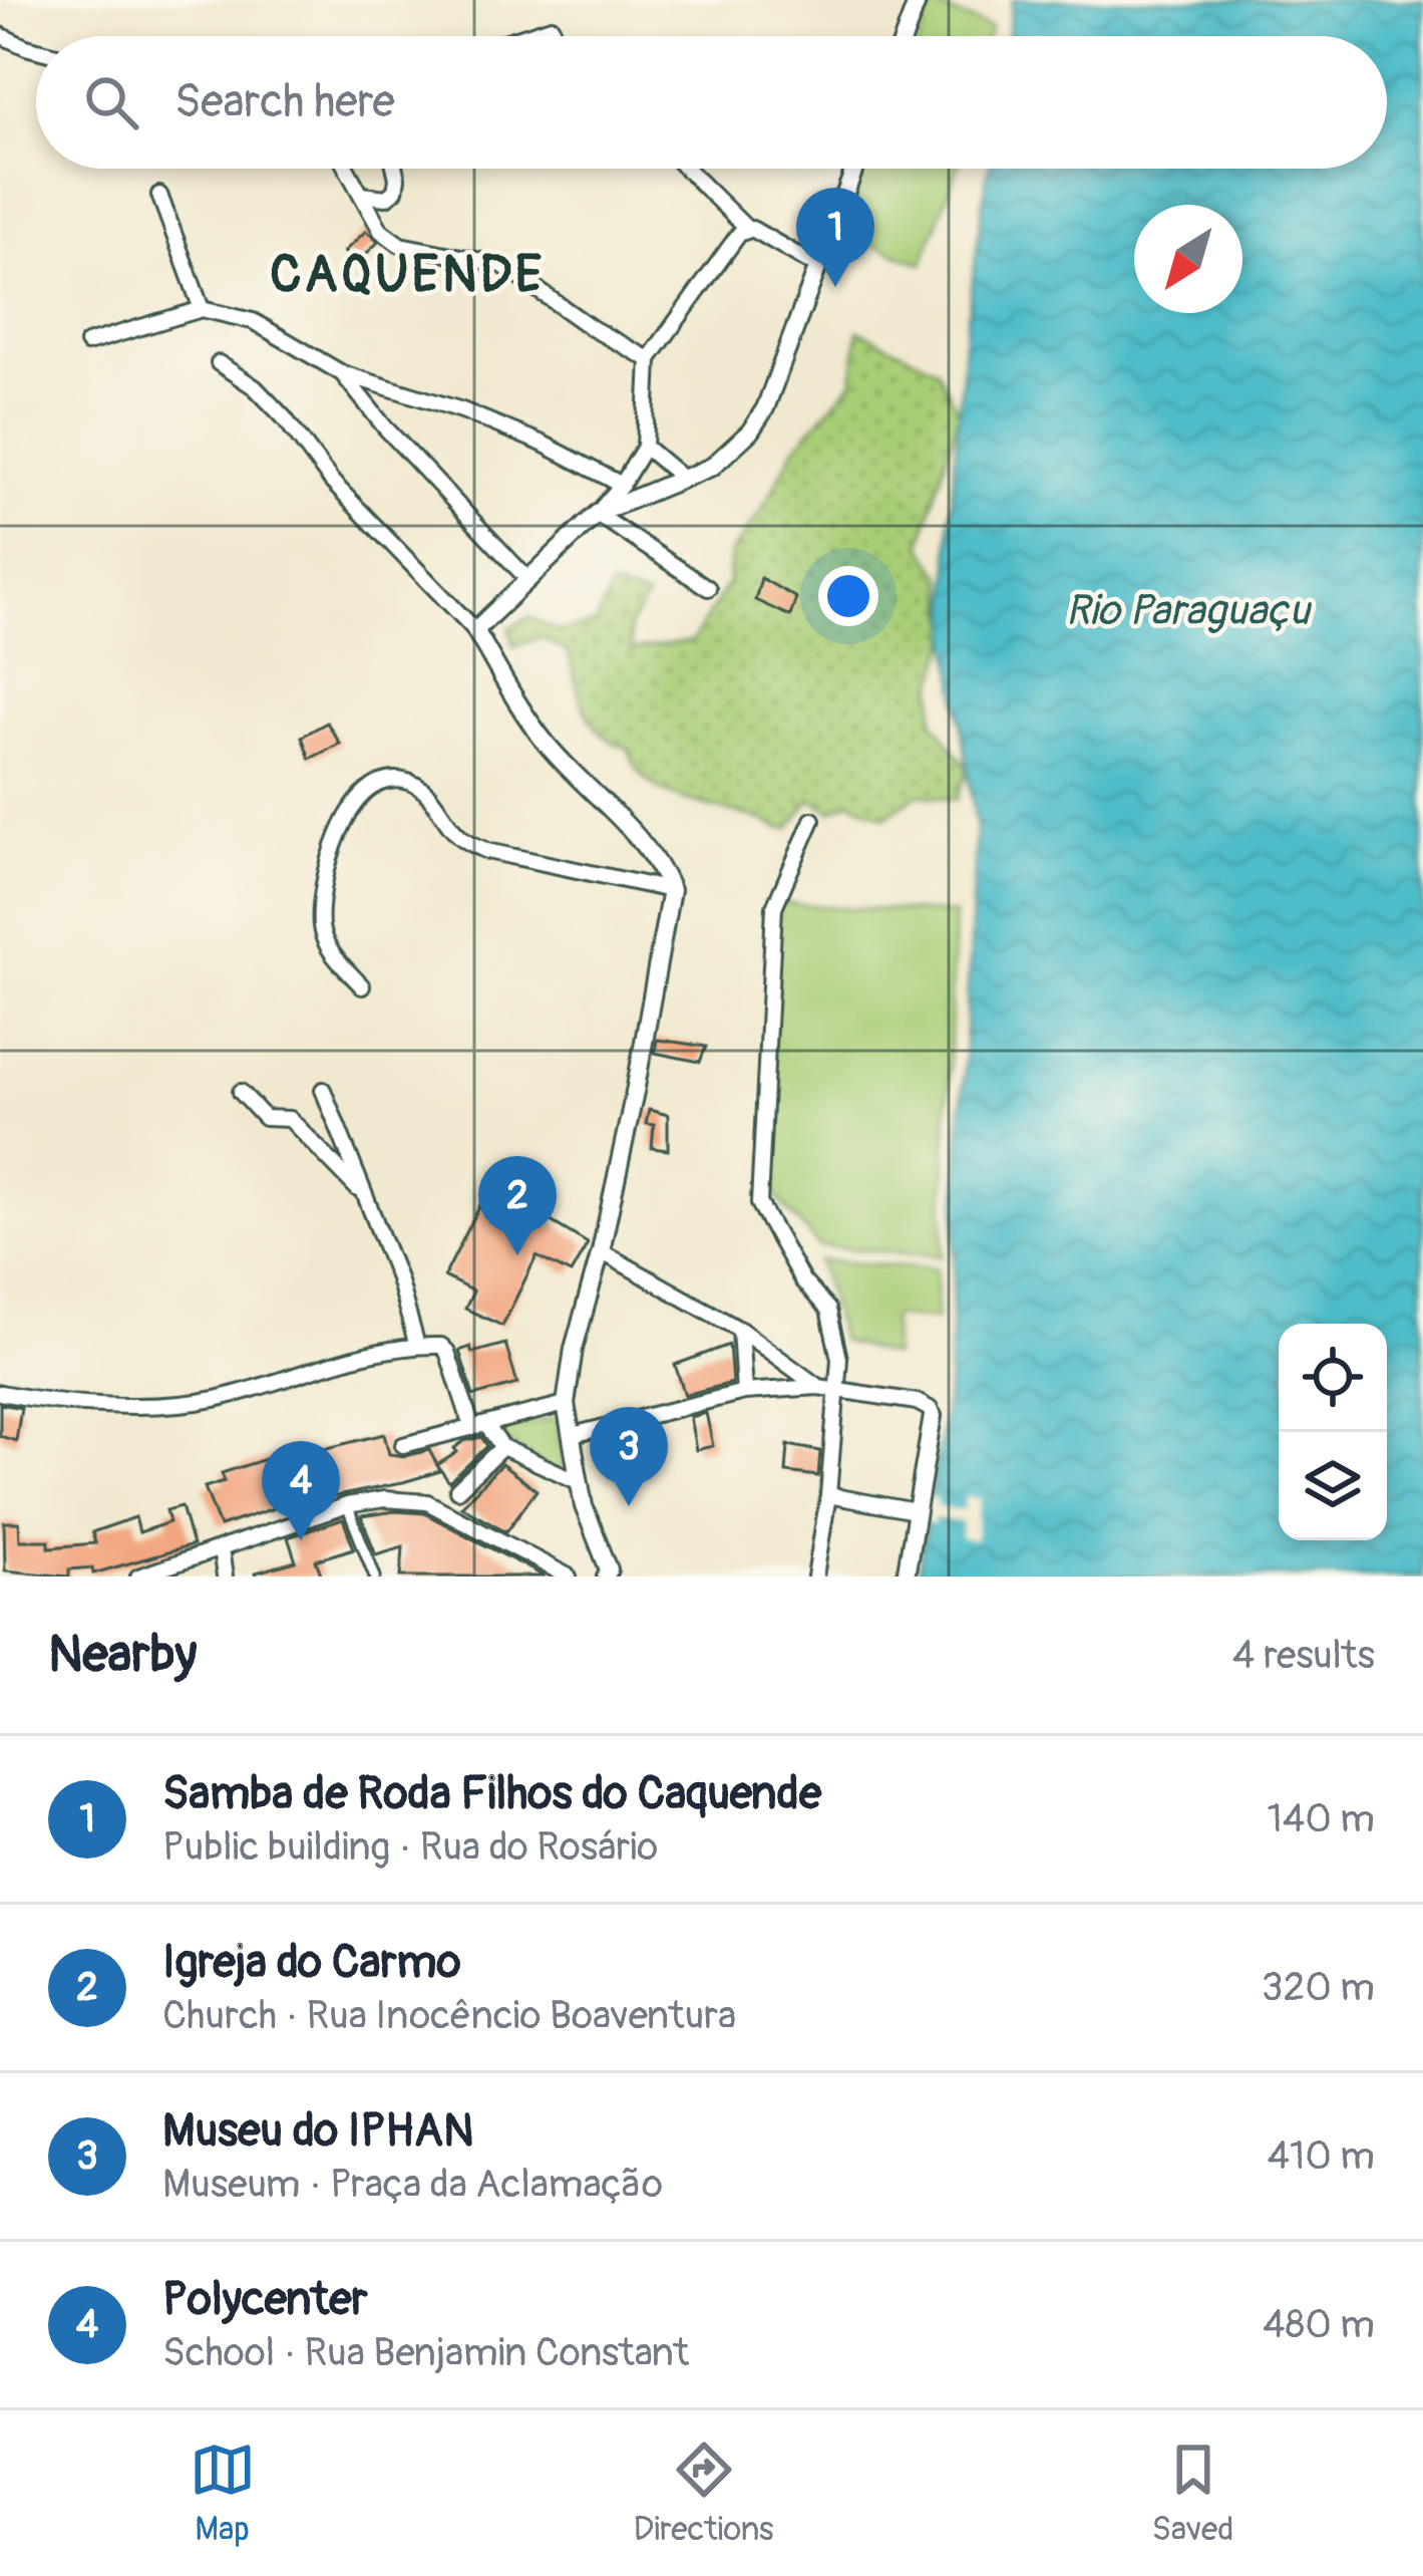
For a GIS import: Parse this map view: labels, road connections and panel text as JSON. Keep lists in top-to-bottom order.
{
  "districts": ["CAQUENDE"],
  "water": ["Rio Paraguaçu"],
  "north": "bottom left",
  "page": {
    "search": "Search here",
    "pins": [
      "1",
      "2",
      "3",
      "4"
    ],
    "heading": ["Nearby", "4 results"],
    "list": [
      {
        "mark": "1",
        "name": "Samba de Roda Filhos do Caquende",
        "note": "Public building · Rua do Rosário",
        "value": "140 m"
      },
      {
        "mark": "2",
        "name": "Igreja do Carmo",
        "note": "Church · Rua Inocêncio Boaventura",
        "value": "320 m"
      },
      {
        "mark": "3",
        "name": "Museu do IPHAN",
        "note": "Museum · Praça da Aclamação",
        "value": "410 m"
      },
      {
        "mark": "4",
        "name": "Polycenter",
        "note": "School · Rua Benjamin Constant",
        "value": "480 m"
      }
    ],
    "nav": ["Map", "Directions", "Saved"]
  }
}
